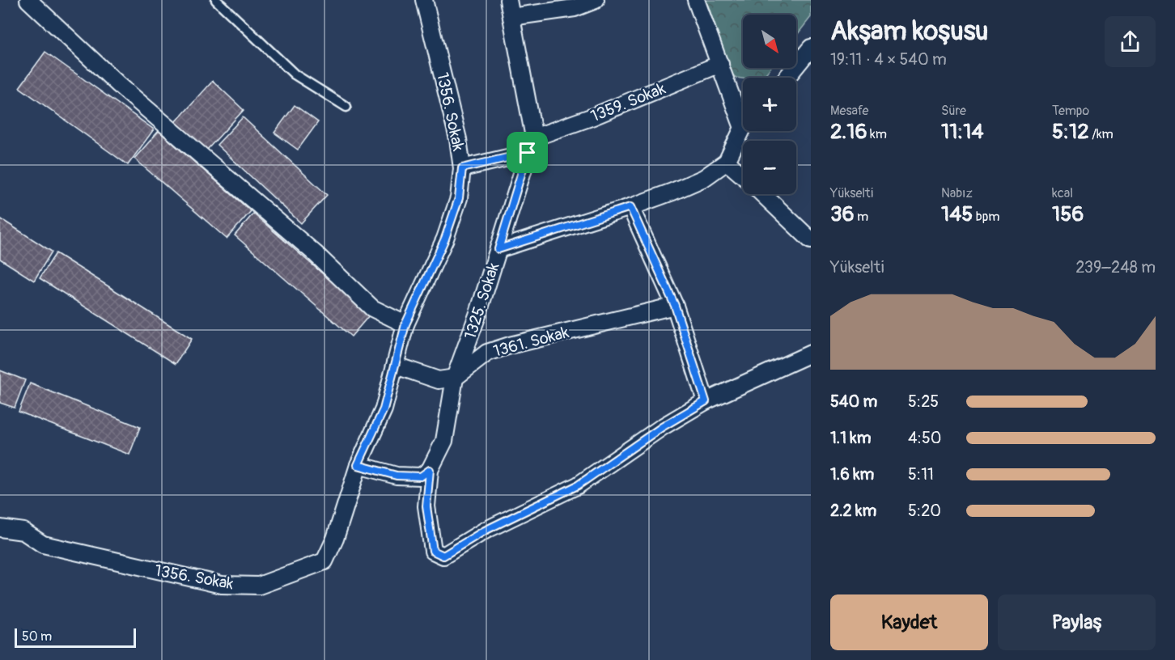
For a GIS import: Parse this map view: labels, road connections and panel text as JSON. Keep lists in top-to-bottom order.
{
  "streets": {
    "street": [
      "1359. Sokak",
      "1356. Sokak",
      "1325. Sokak",
      "1361. Sokak"
    ]
  },
  "crossings": [
    ["1359. Sokak", "1325. Sokak"],
    ["1325. Sokak", "1361. Sokak"]
  ],
  "scale_bar": "50 m",
  "north": "bottom right",
  "page": {
    "heading": ["Akşam koşusu", "19:11 · 4 × 540 m"],
    "map_buttons": ["+", "−"],
    "stats": [
      ["Mesafe", "2.16 km"],
      ["Süre", "11:14"],
      ["Tempo", "5:12 /km"],
      ["Yükselti", "36 m"],
      ["Nabız", "145 bpm"],
      ["kcal", "156"]
    ],
    "chart": ["Yükselti", "239–248 m"],
    "list": [
      {
        "name": "540 m",
        "note": "5:25"
      },
      {
        "name": "1.1 km",
        "note": "4:50"
      },
      {
        "name": "1.6 km",
        "note": "5:11"
      },
      {
        "name": "2.2 km",
        "note": "5:20"
      }
    ],
    "buttons": ["Kaydet", "Paylaş"],
    "scale": "50 m"
  }
}
